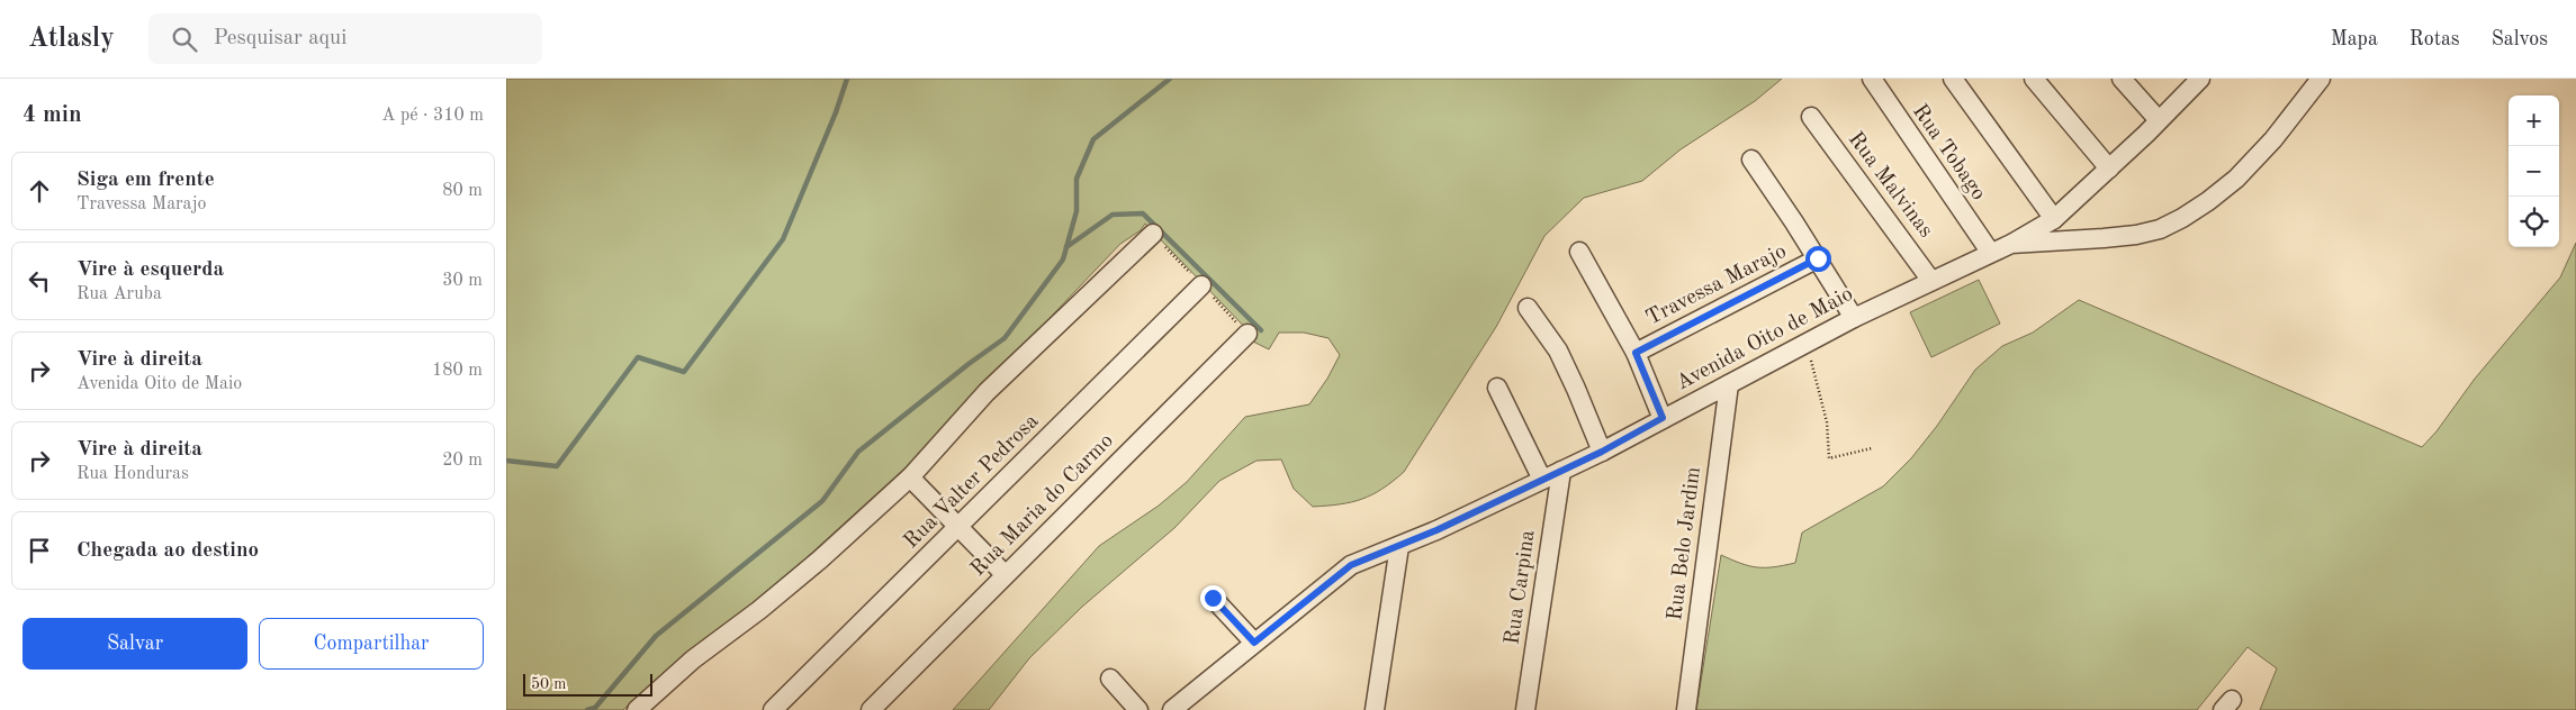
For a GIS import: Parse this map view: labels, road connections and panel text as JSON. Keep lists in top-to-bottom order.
{
  "streets": {
    "street": [
      "Rua Tobago",
      "Rua Malvinas",
      "Travessa Marajo",
      "Avenida Oito de Maio",
      "Rua Valter Pedrosa",
      "Rua Maria do Carmo",
      "Rua Belo Jardim",
      "Rua Carpina"
    ]
  },
  "crossings": [
    ["Rua Tobago", "Avenida Oito de Maio"],
    ["Rua Malvinas", "Avenida Oito de Maio"],
    ["Avenida Oito de Maio", "Rua Belo Jardim"],
    ["Avenida Oito de Maio", "Rua Carpina"]
  ],
  "scale_bar": "50 m",
  "page": {
    "header": "Atlasly",
    "search": "Pesquisar aqui",
    "nav": ["Mapa", "Rotas", "Salvos"],
    "heading": ["4 min", "A pé · 310 m"],
    "map_buttons": ["+", "−"],
    "list": [
      ["Siga em frente", "Travessa Marajo", "80 m"],
      ["Vire à esquerda", "Rua Aruba", "30 m"],
      ["Vire à direita", "Avenida Oito de Maio", "180 m"],
      ["Vire à direita", "Rua Honduras", "20 m"],
      "Chegada ao destino"
    ],
    "buttons": ["Salvar", "Compartilhar"],
    "scale": "50 m"
  }
}
